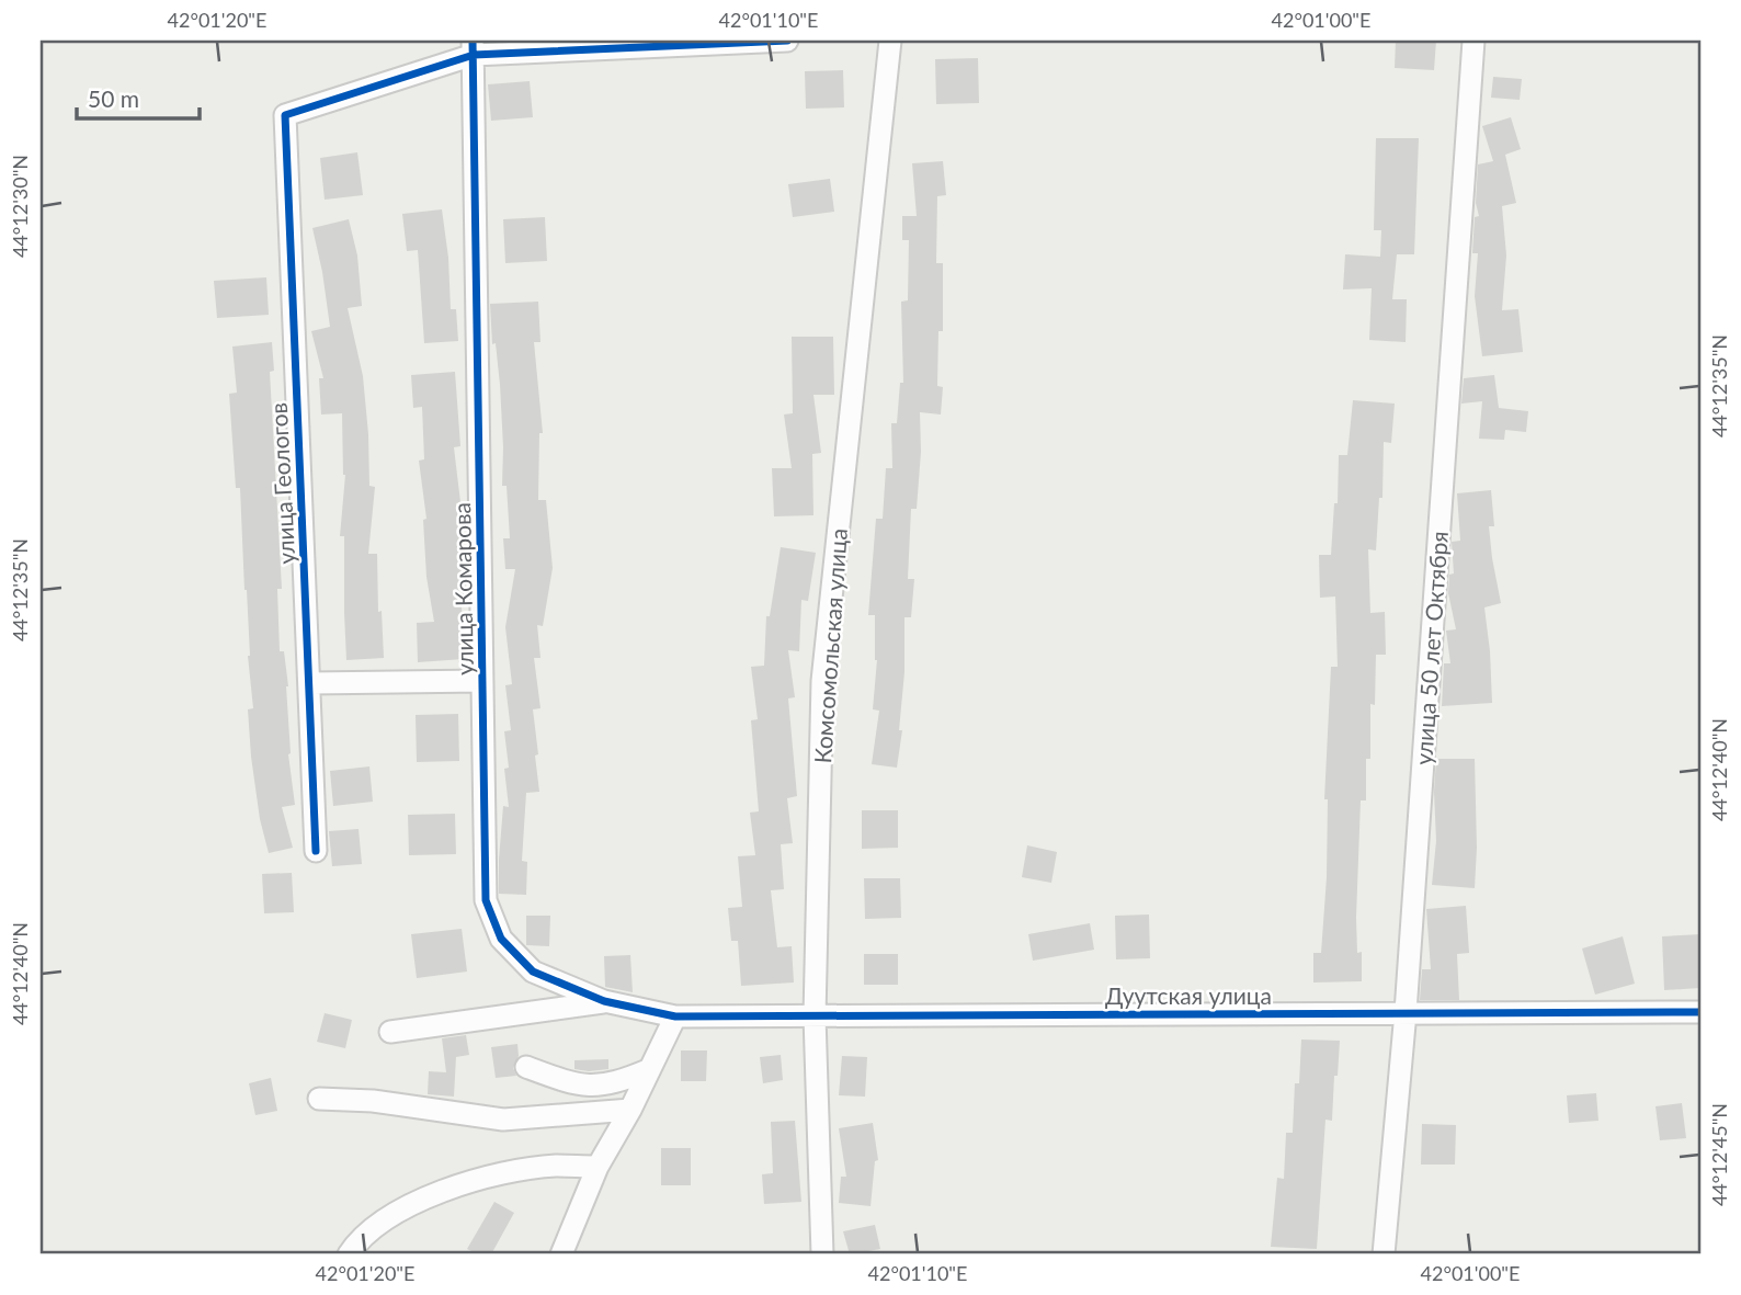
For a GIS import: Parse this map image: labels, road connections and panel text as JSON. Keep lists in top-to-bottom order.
{
  "streets": {
    "street": [
      "улица Геологов",
      "улица Комарова",
      "Комсомольская улица",
      "улица 50 лет Октября",
      "Дуутская улица"
    ]
  },
  "crossings": [
    ["улица Геологов", "улица Комарова"],
    ["улица Комарова", "Дуутская улица"],
    ["Комсомольская улица", "Дуутская улица"],
    ["улица 50 лет Октября", "Дуутская улица"]
  ],
  "scale_bar": "50 m",
  "coordinates": [
    "42°01'20\"E",
    "42°01'10\"E",
    "42°01'00\"E",
    "44°12'30\"N",
    "44°12'35\"N",
    "44°12'40\"N",
    "44°12'45\"N"
  ]
}
